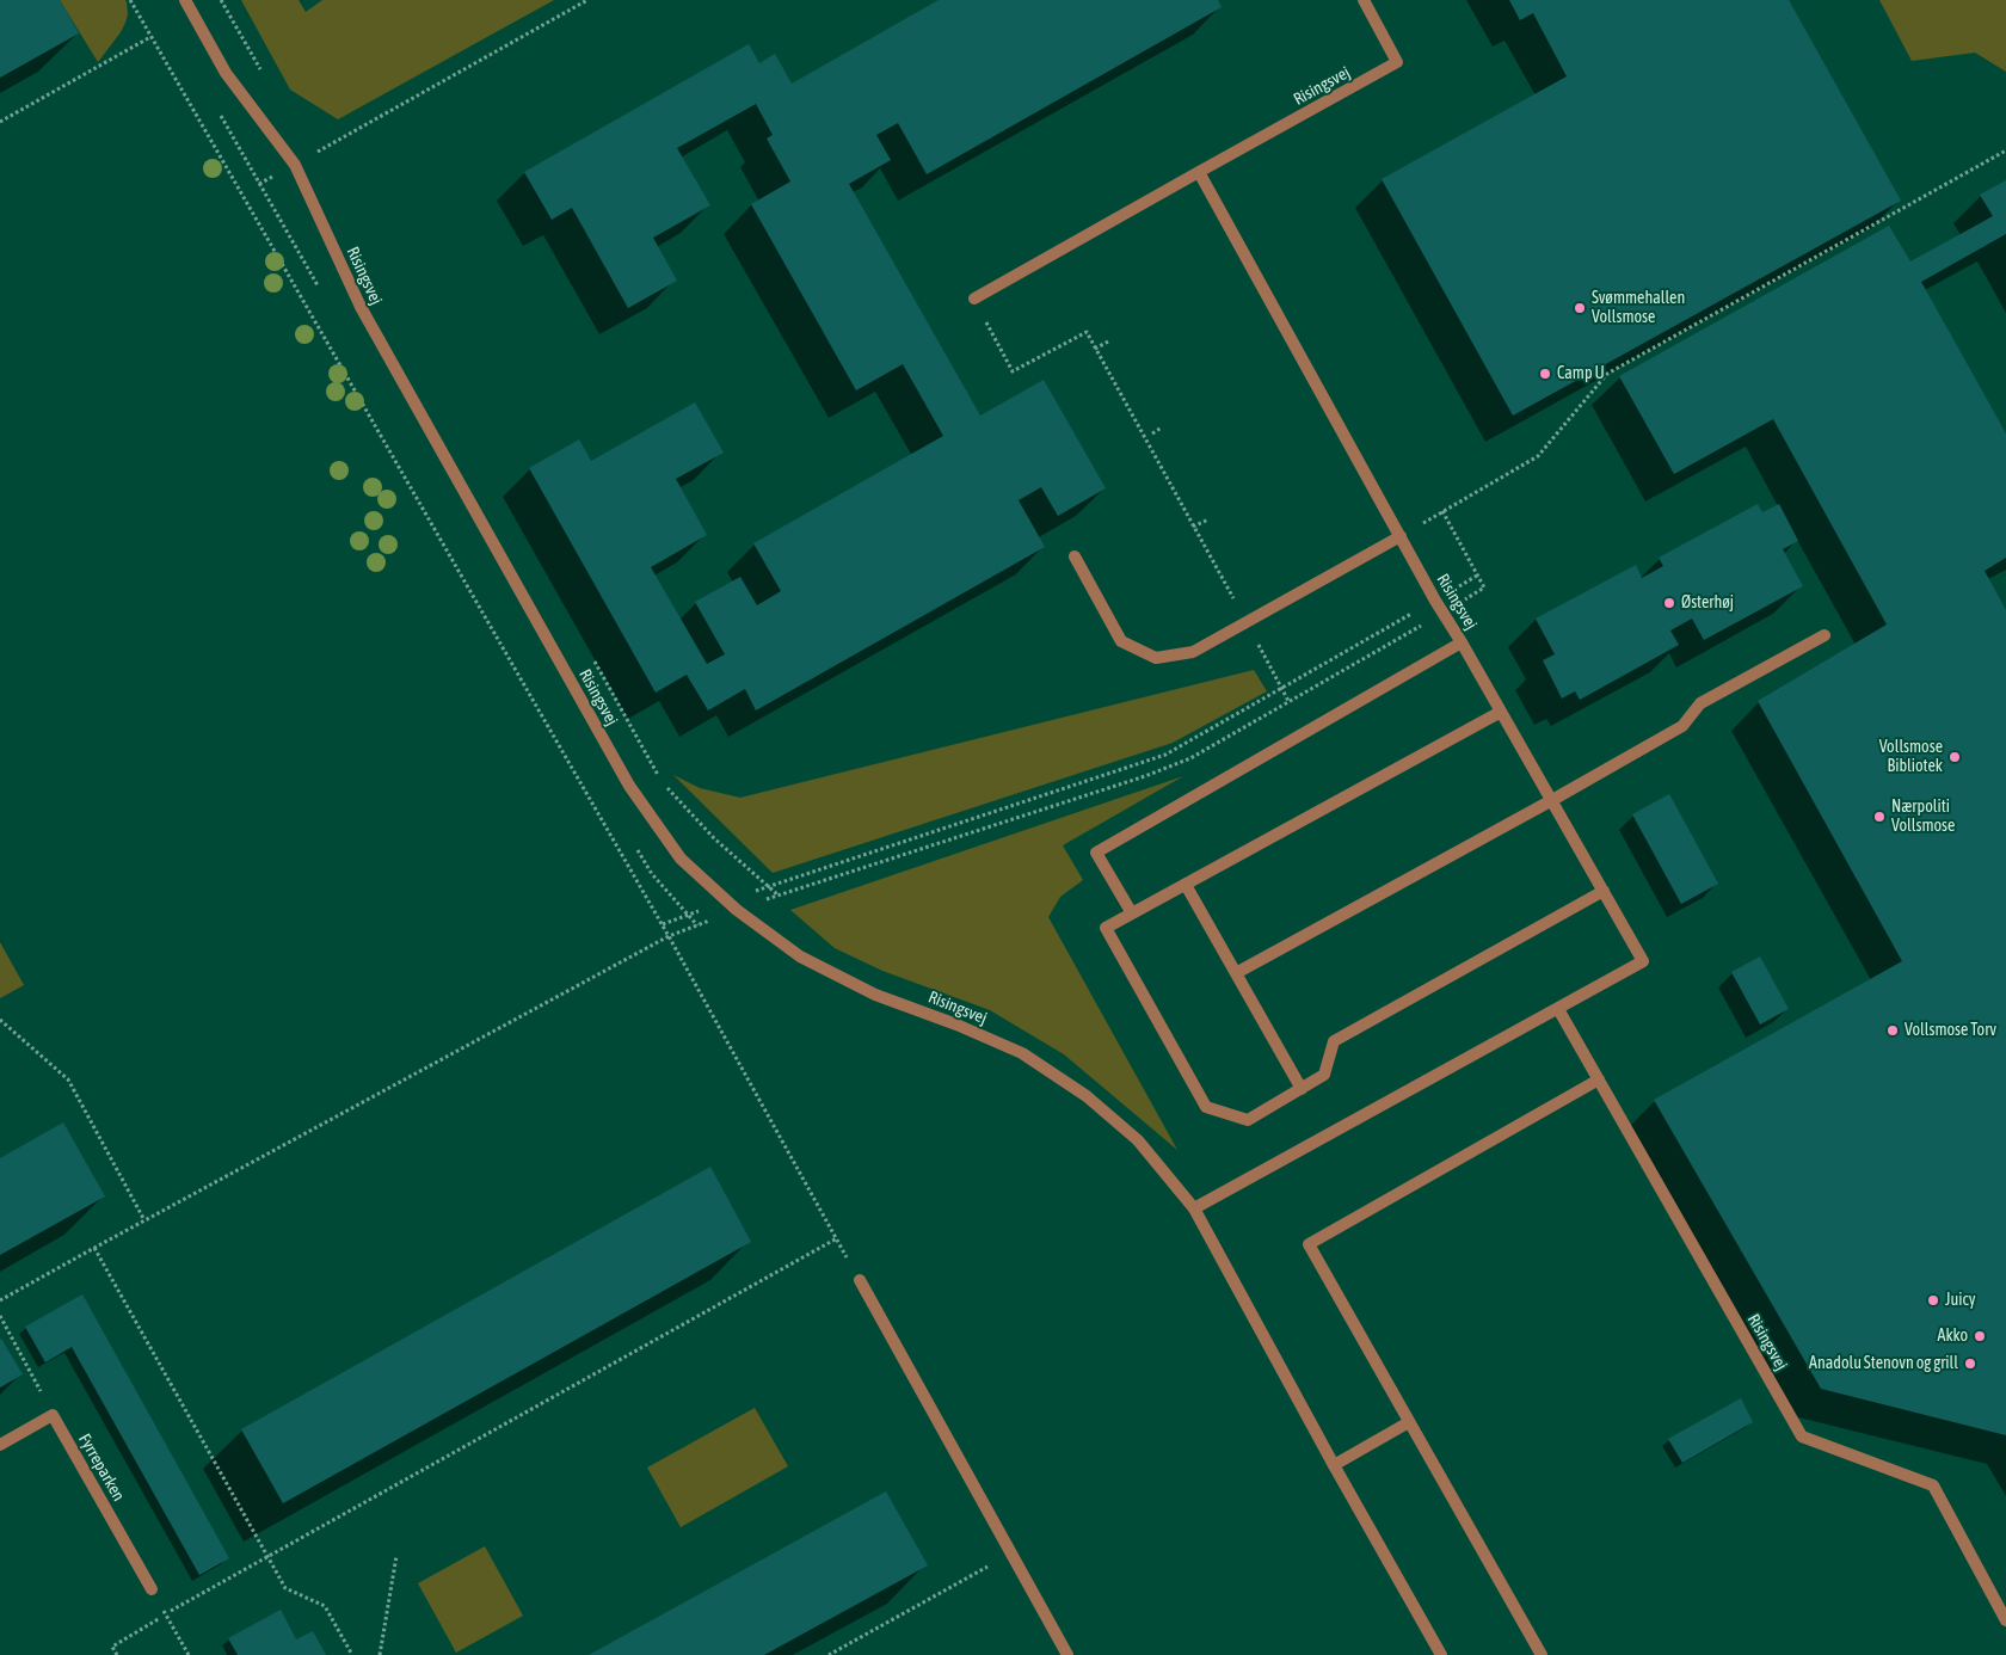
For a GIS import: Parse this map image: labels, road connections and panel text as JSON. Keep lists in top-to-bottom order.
{
  "streets": {
    "street": ["Risingsvej", "Fyrreparken"]
  },
  "places": [
    "Svømmehallen Vollsmose",
    "Camp U",
    "Østerhøj",
    "Vollsmose Bibliotek",
    "Nærpoliti Vollsmose",
    "Vollsmose Torv",
    "Juicy",
    "Akko",
    "Anadolu Stenovn og grill"
  ]
}
